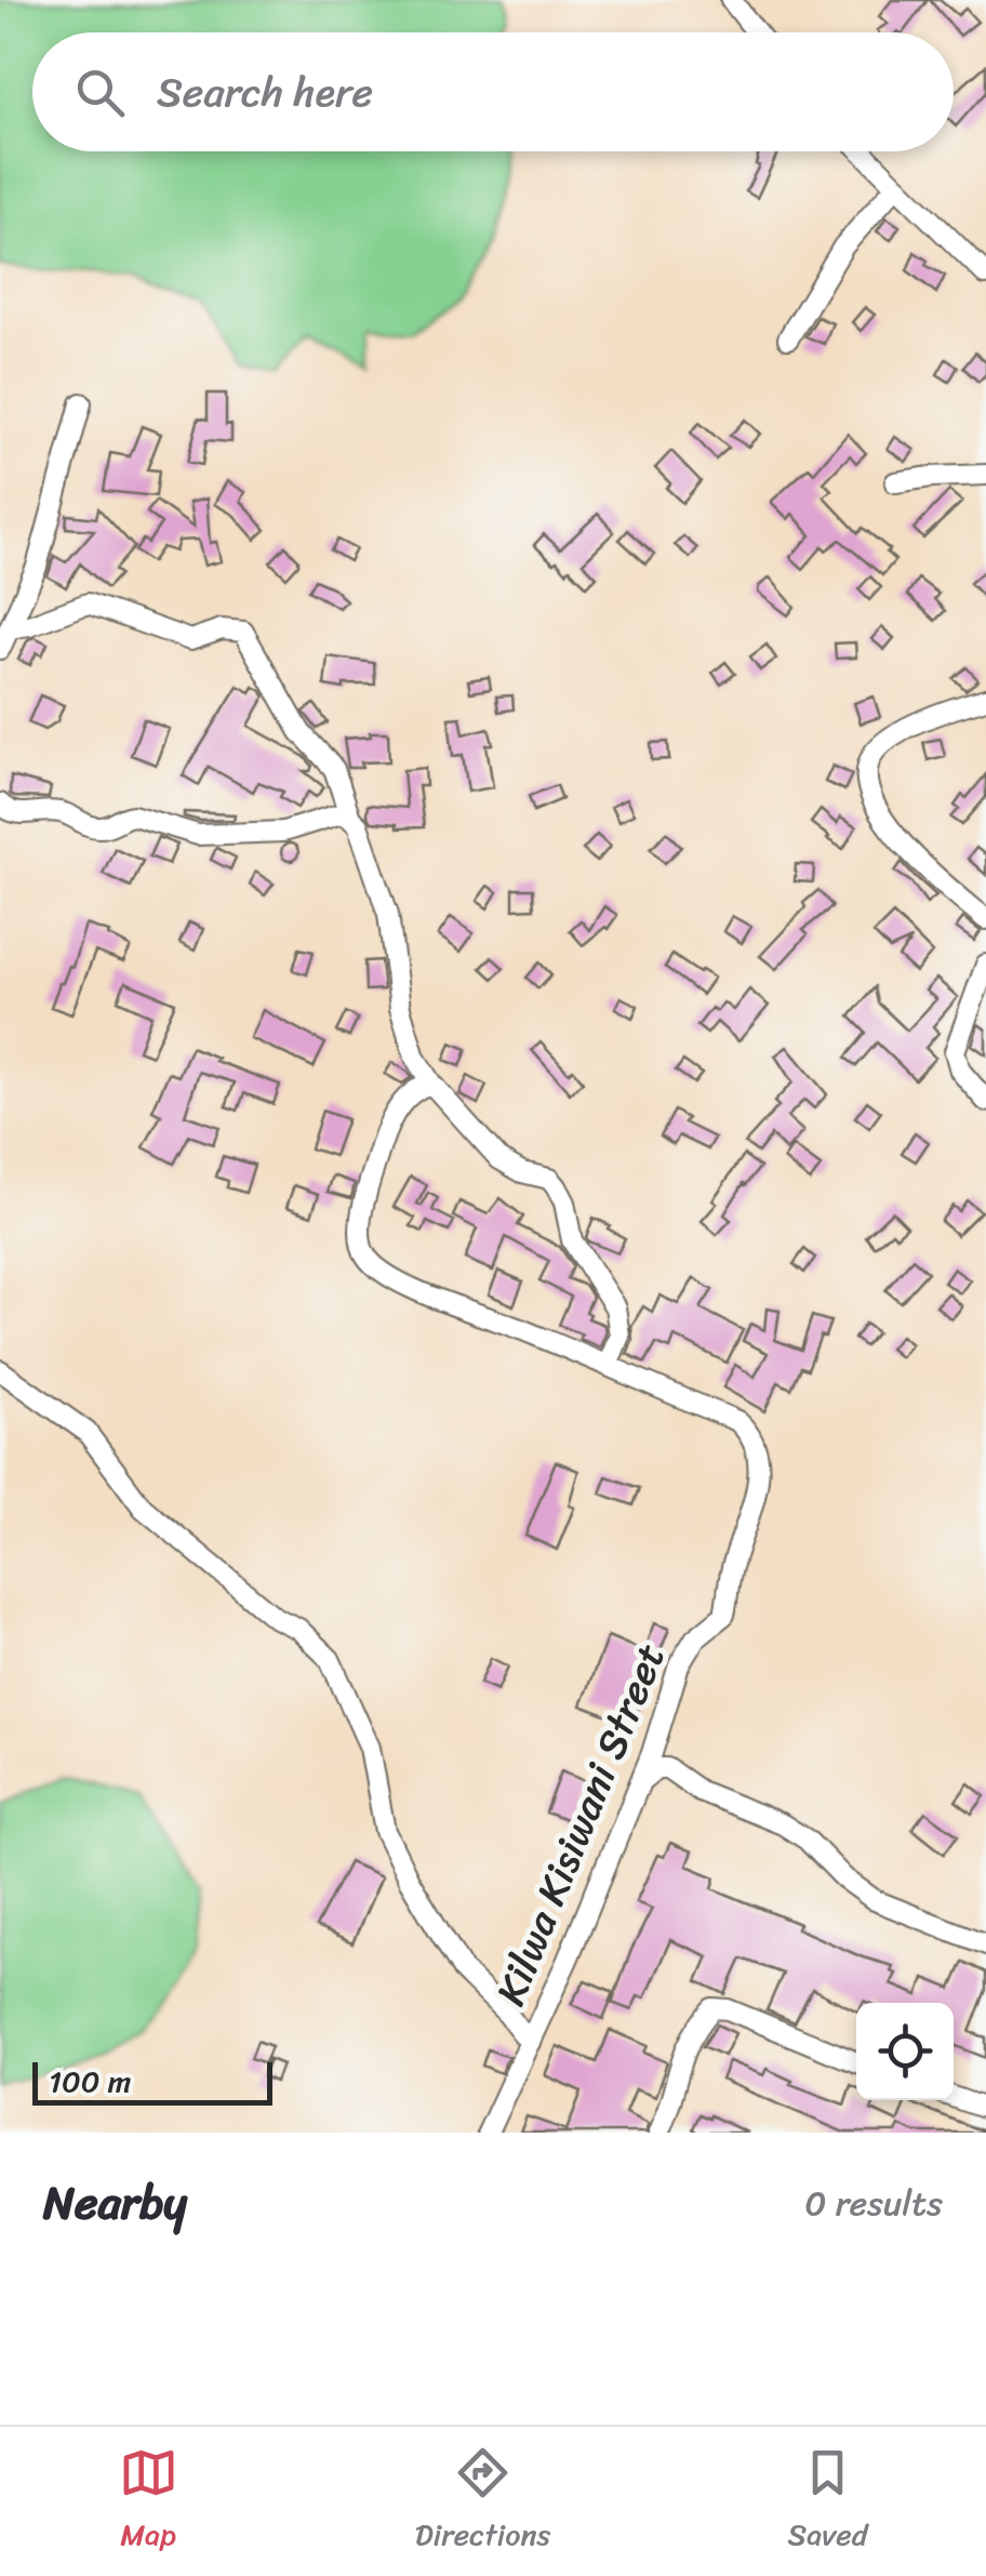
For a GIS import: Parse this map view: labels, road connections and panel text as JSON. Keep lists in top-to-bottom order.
{
  "streets": {
    "street": ["Kilwa Kisiwani Street"]
  },
  "scale_bar": "100 m",
  "page": {
    "search": "Search here",
    "scale": "100 m",
    "heading": ["Nearby", "0 results"],
    "nav": ["Map", "Directions", "Saved"]
  }
}
